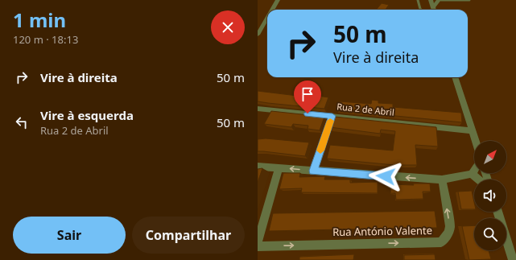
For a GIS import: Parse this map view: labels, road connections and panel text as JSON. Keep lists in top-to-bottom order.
{
  "streets": {
    "street": ["Rua 2 de Abril", "Rua António Valente"]
  },
  "north": "top right",
  "page": {
    "heading": ["1 min", "120 m · 18:13"],
    "turn": ["50 m", "Vire à direita"],
    "list": [
      {
        "name": "Vire à direita",
        "value": "50 m"
      },
      {
        "name": "Vire à esquerda",
        "note": "Rua 2 de Abril",
        "value": "50 m"
      }
    ],
    "buttons": ["Sair", "Compartilhar"]
  }
}
